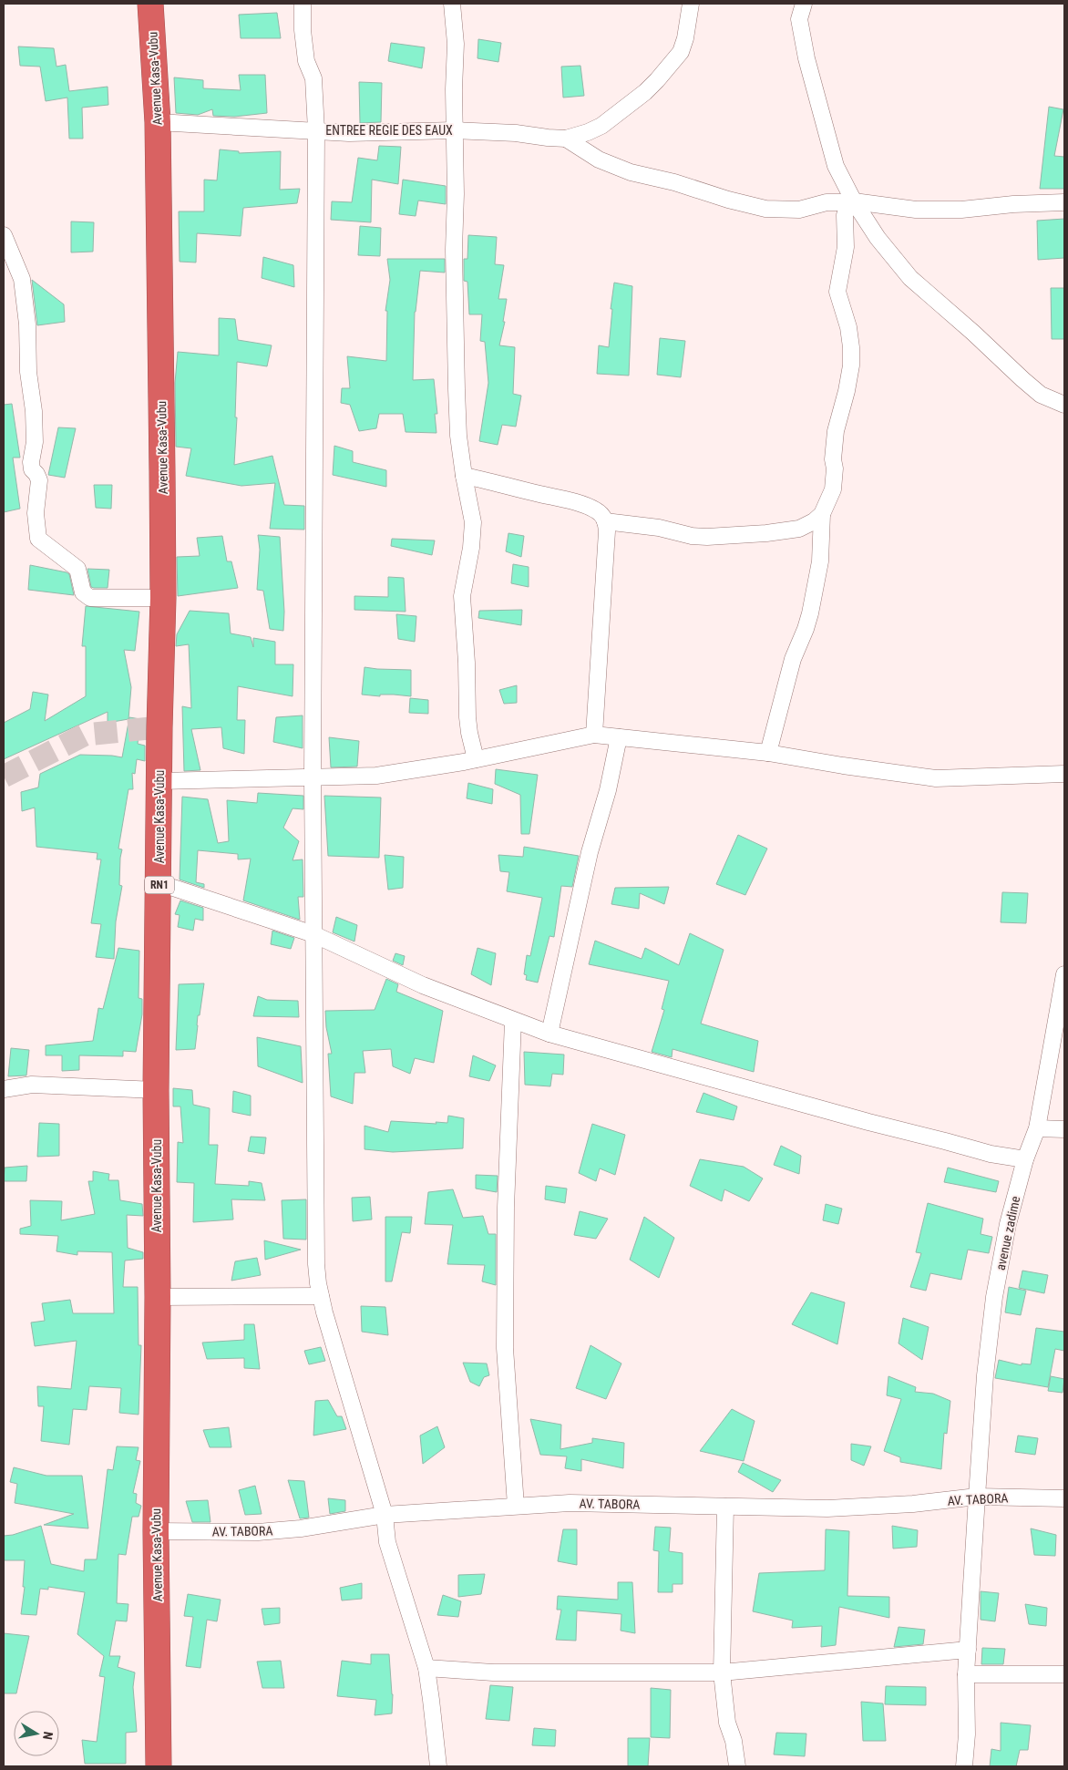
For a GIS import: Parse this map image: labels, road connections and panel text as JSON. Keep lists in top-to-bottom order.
{
  "streets": {
    "highway": ["Avenue Kasa-Vubu", "RN1"],
    "street": ["ENTREE REGIE DES EAUX", "avenue zadime", "AV. TABORA"]
  },
  "crossings": [
    ["Avenue Kasa-Vubu", "ENTREE REGIE DES EAUX"],
    ["Avenue Kasa-Vubu", "AV. TABORA"],
    ["avenue zadime", "AV. TABORA"]
  ],
  "north": "right"
}
